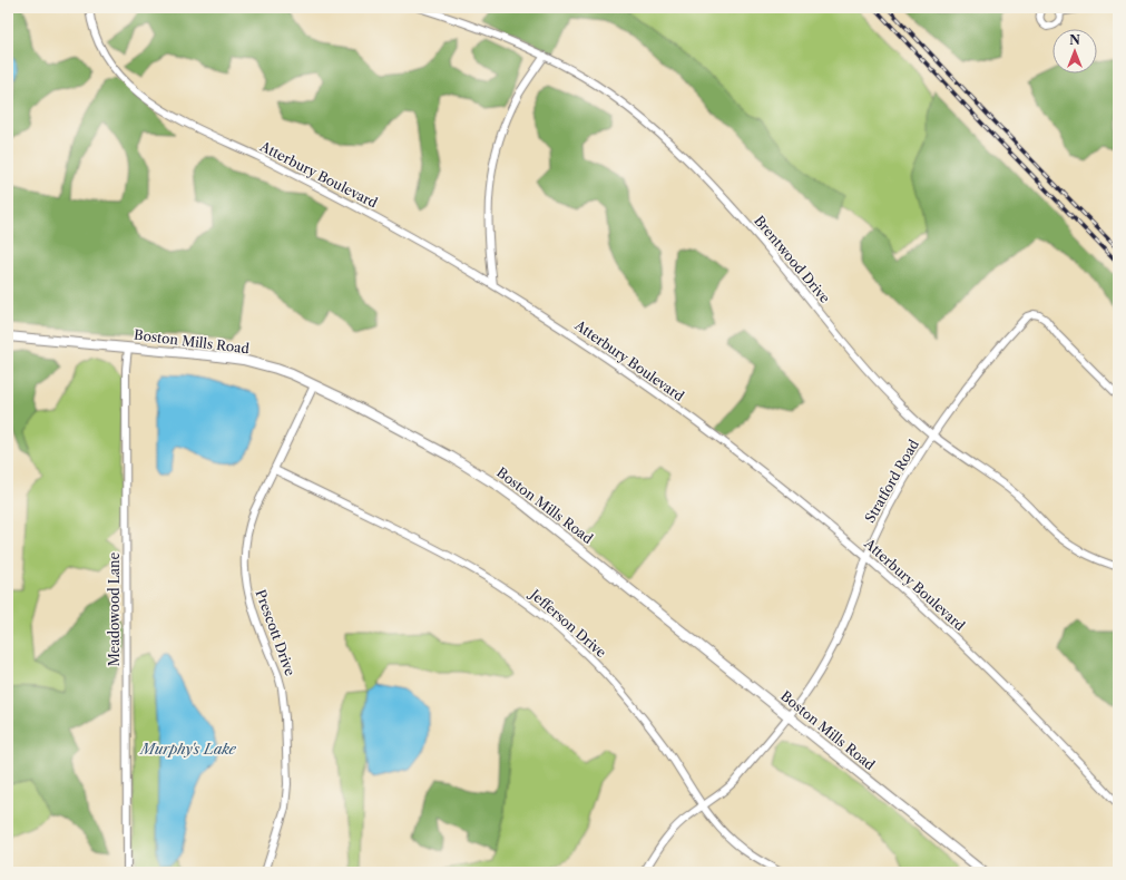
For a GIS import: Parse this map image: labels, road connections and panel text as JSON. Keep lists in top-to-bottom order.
{
  "streets": {
    "street": [
      "Atterbury Boulevard",
      "Brentwood Drive",
      "Boston Mills Road",
      "Stratford Road",
      "Meadowood Lane",
      "Jefferson Drive",
      "Prescott Drive"
    ]
  },
  "crossings": [
    ["Atterbury Boulevard", "Stratford Road"],
    ["Brentwood Drive", "Stratford Road"],
    ["Boston Mills Road", "Stratford Road"],
    ["Boston Mills Road", "Meadowood Lane"],
    ["Boston Mills Road", "Prescott Drive"],
    ["Stratford Road", "Jefferson Drive"],
    ["Jefferson Drive", "Prescott Drive"]
  ],
  "water": ["Murphy's Lake"],
  "north": "top"
}
